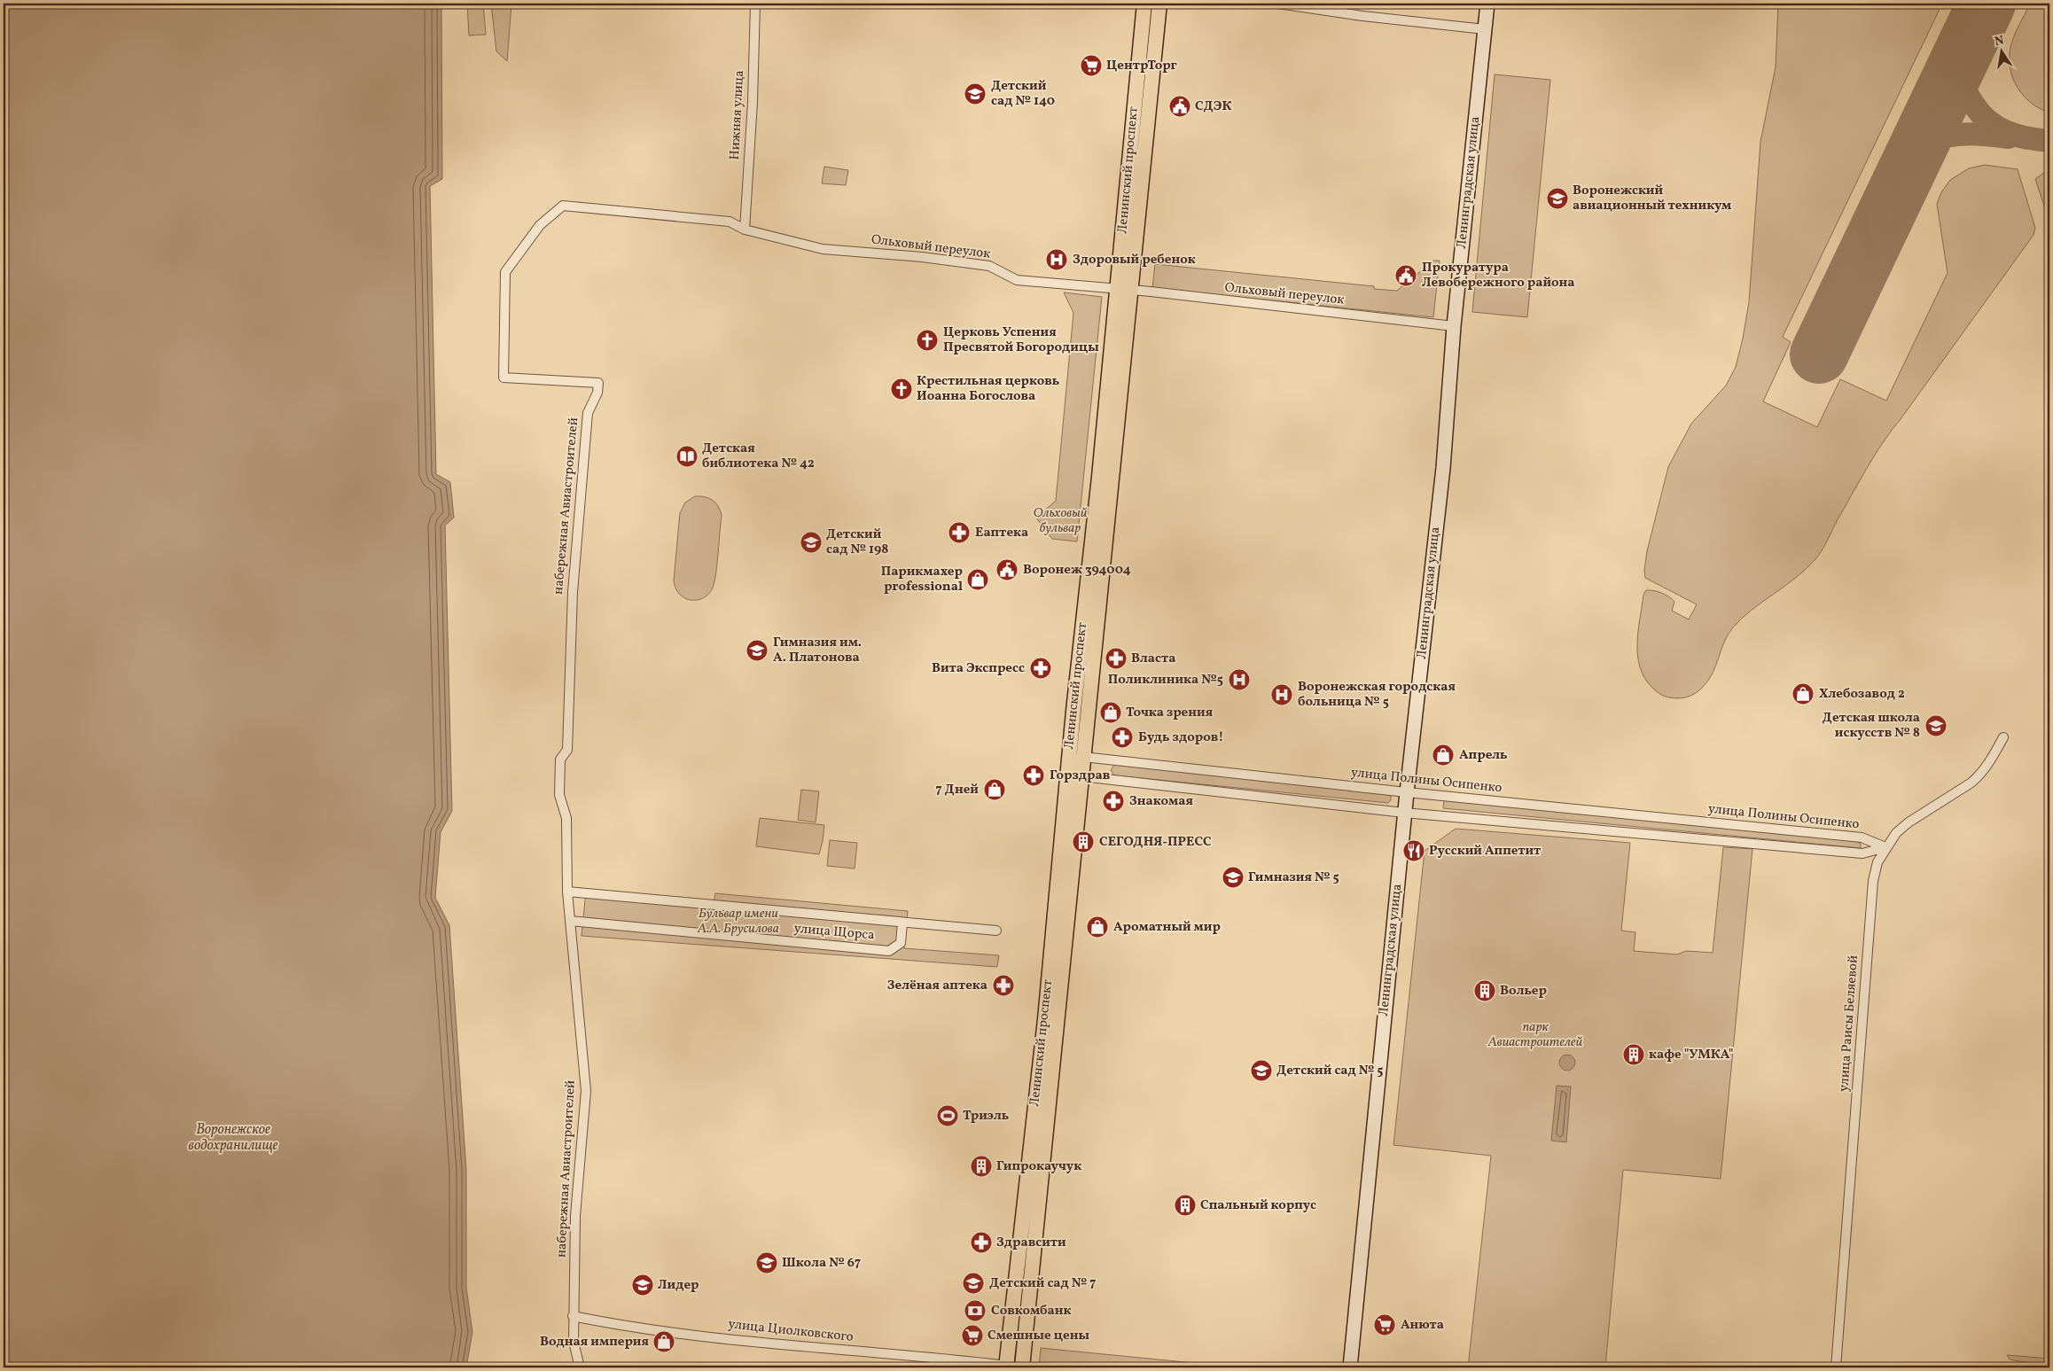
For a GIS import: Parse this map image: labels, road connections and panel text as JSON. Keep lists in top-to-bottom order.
{
  "streets": {
    "main road": ["Ленинский проспект", "Ленинградская улица"],
    "street": [
      "Нижняя улица",
      "Ольховый переулок",
      "набережная Авиастроителей",
      "улица Полины Осипенко",
      "улица Щорса",
      "улица Раисы Беляевой",
      "улица Циолковского"
    ]
  },
  "crossings": [
    ["Нижняя улица", "Ольховый переулок"],
    ["Ленинский проспект", "Ольховый переулок"],
    ["Ленинский проспект", "улица Полины Осипенко"],
    ["Ленинский проспект", "улица Циолковского"],
    ["Ленинградская улица", "Ольховый переулок"],
    ["Ленинградская улица", "улица Полины Осипенко"],
    ["Ольховый переулок", "набережная Авиастроителей"],
    ["набережная Авиастроителей", "улица Щорса"],
    ["набережная Авиастроителей", "улица Циолковского"],
    ["улица Полины Осипенко", "улица Раисы Беляевой"]
  ],
  "water": ["Воронежское водохранилище"],
  "parks": ["Ольховый бульвар", "Бульвар имени А.А. Брусилова", "парк Авиастроителей"],
  "places": {
    "supermarket": ["ЦентрТорг", "Анюта", "Смешные цены"],
    "school or university": [
      "Детский сад № 140",
      "Воронежский авиационный техникум",
      "Детский сад № 198",
      "Гимназия им. А. Платонова",
      "Детская школа искусств № 8",
      "Гимназия № 5",
      "Детский сад № 5",
      "Школа № 67",
      "Детский сад № 7",
      "Лидер"
    ],
    "public building": ["СДЭК", "Прокуратура Левобережного района", "Воронеж 394004"],
    "hospital": ["Здоровый ребенок", "Поликлиника №5", "Воронежская городская больница № 5"],
    "church": ["Церковь Успения Пресвятой Богородицы", "Крестильная церковь Иоанна Богослова"],
    "library": ["Детская библиотека № 42"],
    "pharmacy": [
      "Еаптека",
      "Власта",
      "Вита Экспресс",
      "Будь здоров!",
      "Горздрав",
      "Знакомая",
      "Зелёная аптека",
      "Здравсити"
    ],
    "shop": [
      "Парикмахер professional",
      "Хлебозавод 2",
      "Точка зрения",
      "Апрель",
      "7 Дней",
      "Ароматный мир",
      "Водная империя"
    ],
    "building": [
      "СЕГОДНЯ-ПРЕСС",
      "Вольер",
      "кафе \"УМКА\"",
      "Гипрокаучук",
      "Спальный корпус"
    ],
    "restaurant": ["Русский Аппетит"],
    "sports": ["Триэль"],
    "bank": ["Совкомбанк"]
  },
  "north": "top"
}
